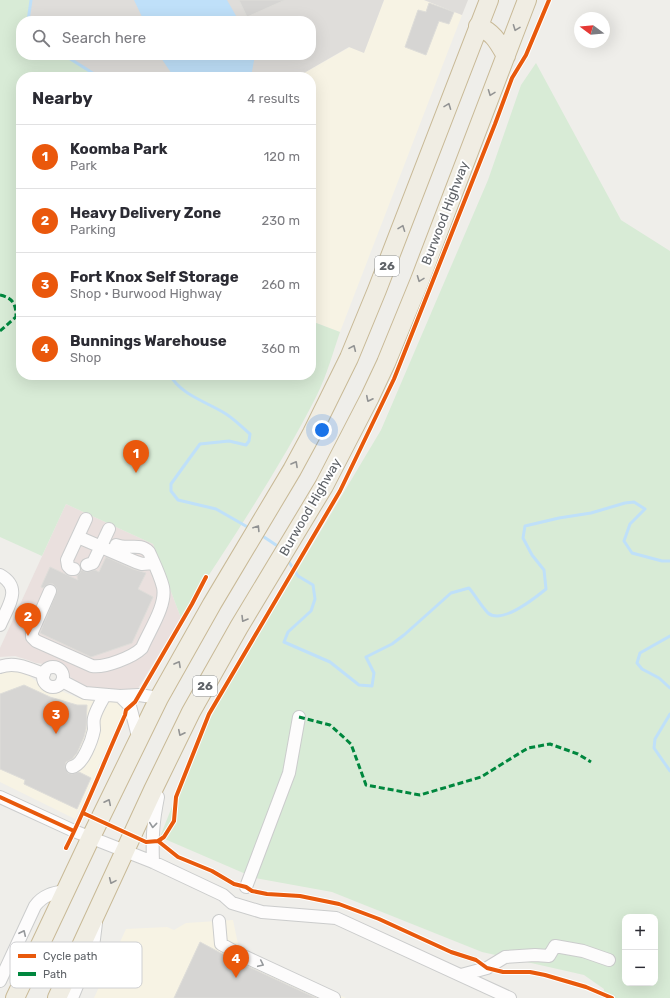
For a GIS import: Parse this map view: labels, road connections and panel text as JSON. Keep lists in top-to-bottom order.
{
  "streets": {
    "highway": ["Burwood Highway", "26"]
  },
  "legend": ["Cycle path", "Path"],
  "north": "left",
  "page": {
    "search": "Search here",
    "heading": ["Nearby", "4 results"],
    "list": [
      {
        "mark": "1",
        "name": "Koomba Park",
        "note": "Park",
        "value": "120 m"
      },
      {
        "mark": "2",
        "name": "Heavy Delivery Zone",
        "note": "Parking",
        "value": "230 m"
      },
      {
        "mark": "3",
        "name": "Fort Knox Self Storage",
        "note": "Shop · Burwood Highway",
        "value": "260 m"
      },
      {
        "mark": "4",
        "name": "Bunnings Warehouse",
        "note": "Shop",
        "value": "360 m"
      }
    ],
    "pins": [
      "1",
      "2",
      "3",
      "4"
    ],
    "map_buttons": ["+", "−"]
  }
}
